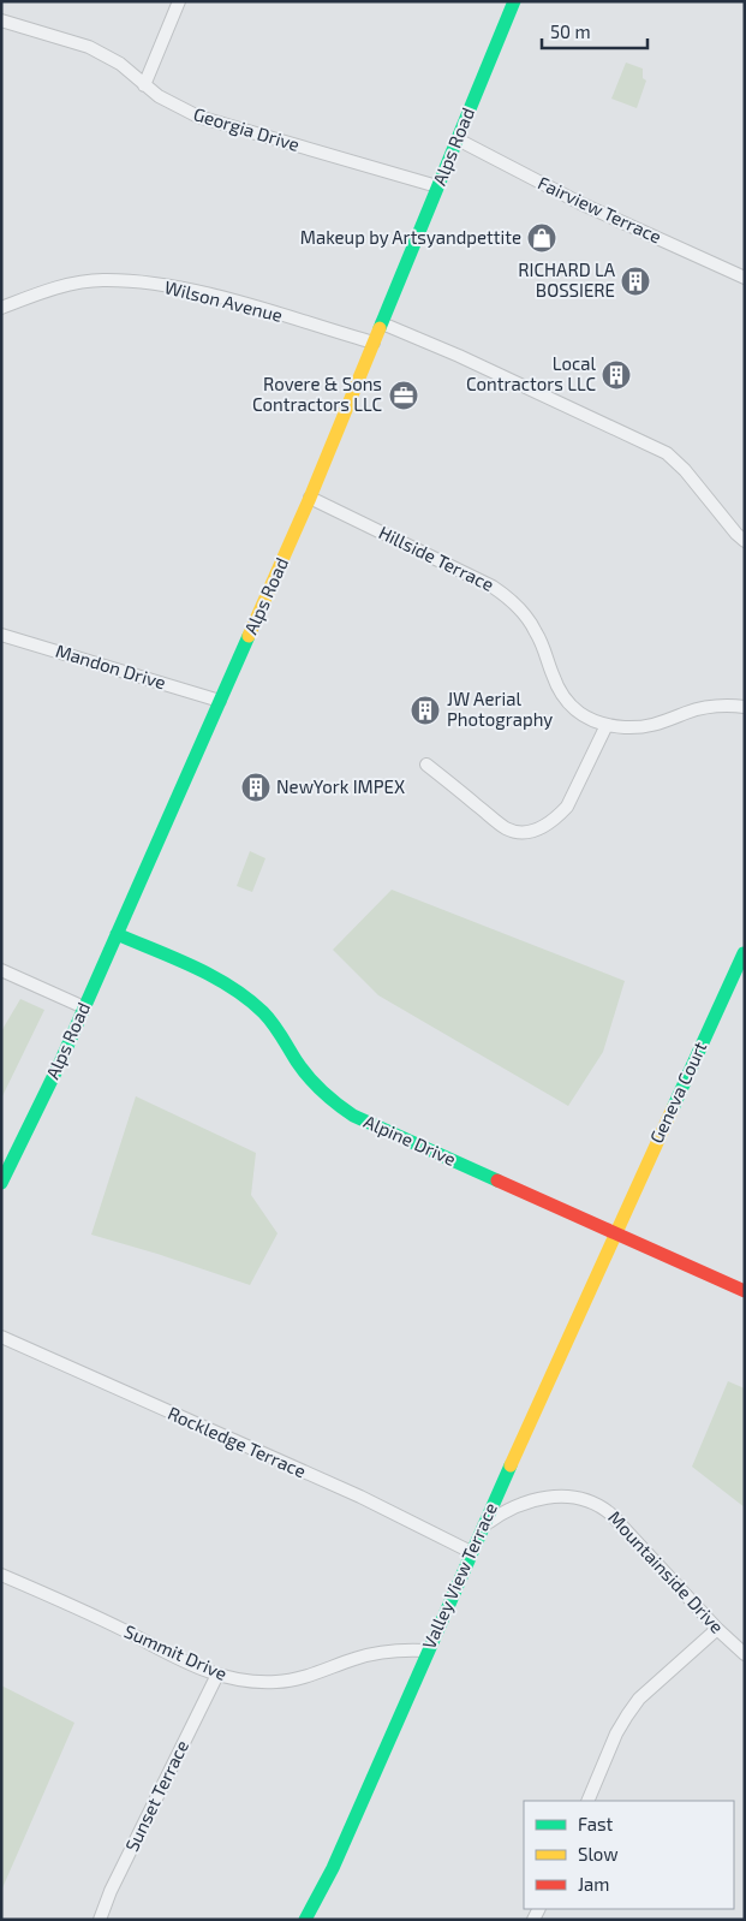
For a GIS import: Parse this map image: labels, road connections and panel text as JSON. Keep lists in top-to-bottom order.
{
  "streets": {
    "street": [
      "Georgia Drive",
      "Alps Road",
      "Fairview Terrace",
      "Wilson Avenue",
      "Hillside Terrace",
      "Mandon Drive",
      "Geneva Court",
      "Alpine Drive",
      "Rockledge Terrace",
      "Mountainside Drive",
      "Valley View Terrace",
      "Summit Drive",
      "Sunset Terrace"
    ]
  },
  "crossings": [
    ["Georgia Drive", "Alps Road"],
    ["Alps Road", "Fairview Terrace"],
    ["Alps Road", "Wilson Avenue"],
    ["Alps Road", "Hillside Terrace"],
    ["Alps Road", "Mandon Drive"],
    ["Alps Road", "Alpine Drive"],
    ["Geneva Court", "Alpine Drive"],
    ["Geneva Court", "Valley View Terrace"],
    ["Alpine Drive", "Valley View Terrace"],
    ["Rockledge Terrace", "Valley View Terrace"],
    ["Mountainside Drive", "Valley View Terrace"],
    ["Valley View Terrace", "Summit Drive"],
    ["Summit Drive", "Sunset Terrace"]
  ],
  "places": {
    "shop": ["Makeup by Artsyandpettite"],
    "building": [
      "RICHARD LA BOSSIERE",
      "Local Contractors LLC",
      "JW Aerial Photography",
      "NewYork IMPEX"
    ],
    "office": ["Rovere & Sons Contractors LLC"]
  },
  "legend": ["Fast", "Slow", "Jam"],
  "scale_bar": "50 m"
}
